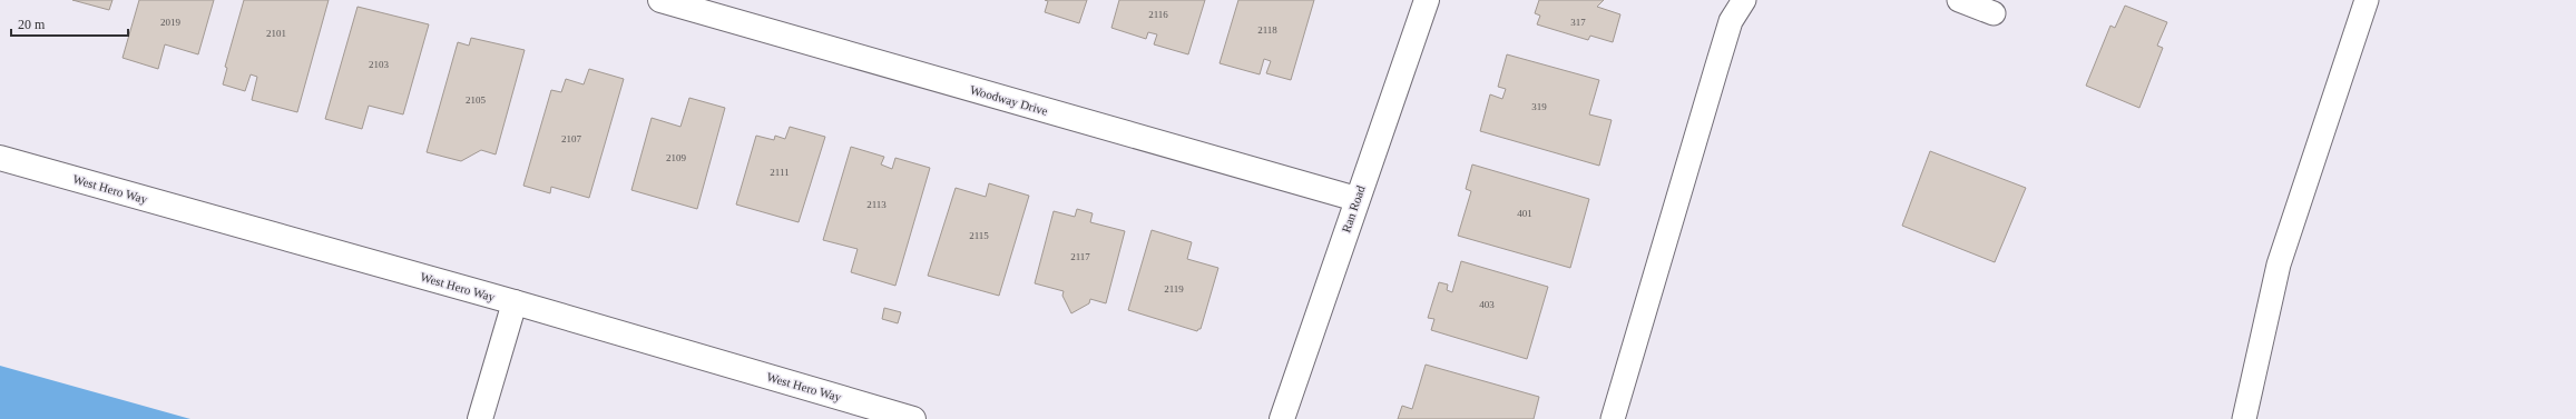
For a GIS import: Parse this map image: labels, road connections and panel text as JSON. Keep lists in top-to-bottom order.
{
  "streets": {
    "street": ["Woodway Drive", "West Hero Way", "Ran Road"]
  },
  "crossings": [
    ["Woodway Drive", "Ran Road"]
  ],
  "house_numbers": [
    "2116",
    "2019",
    "317",
    "2118",
    "2101",
    "2103",
    "2105",
    "319",
    "2107",
    "2109",
    "2111",
    "2113",
    "401",
    "2115",
    "2117",
    "2119",
    "403"
  ],
  "scale_bar": "20 m"
}
